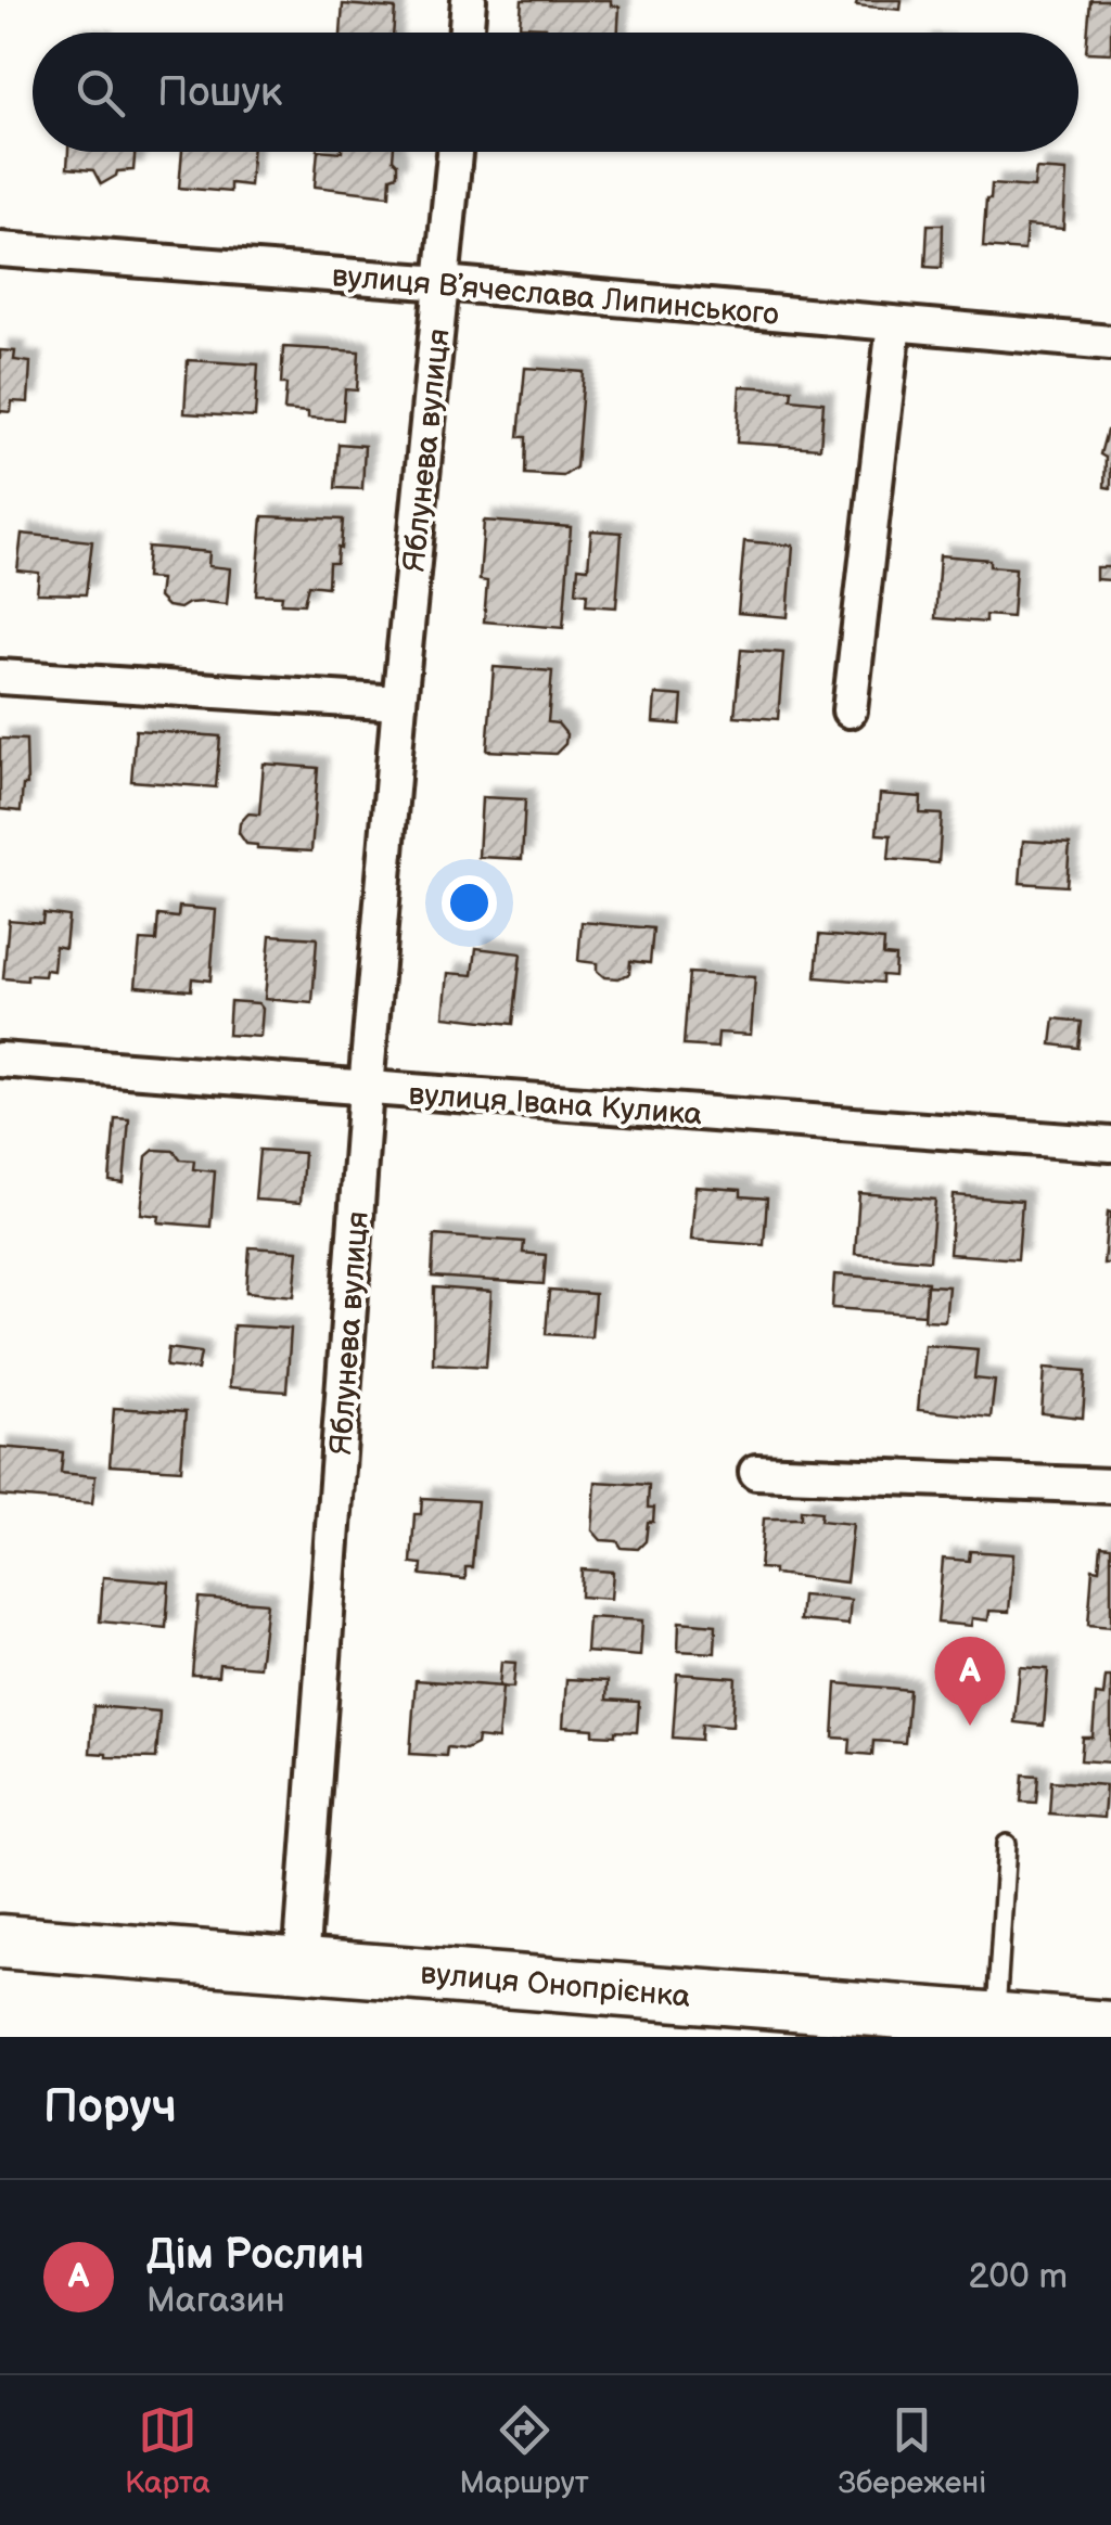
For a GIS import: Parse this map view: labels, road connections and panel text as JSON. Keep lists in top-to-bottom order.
{
  "streets": {
    "main road": ["вулиця Онопрієнка"],
    "street": ["вулиця Вʼячеслава Липинського", "Яблунева вулиця", "вулиця Івана Кулика"]
  },
  "crossings": [
    ["вулиця Вʼячеслава Липинського", "Яблунева вулиця"],
    ["Яблунева вулиця", "вулиця Івана Кулика"],
    ["Яблунева вулиця", "вулиця Онопрієнка"]
  ],
  "page": {
    "search": "Пошук",
    "pins": "A",
    "heading": "Поруч",
    "list": [
      {
        "mark": "A",
        "name": "Дім Рослин",
        "note": "Магазин",
        "value": "200 m"
      }
    ],
    "nav": ["Карта", "Маршрут", "Збережені"]
  }
}
